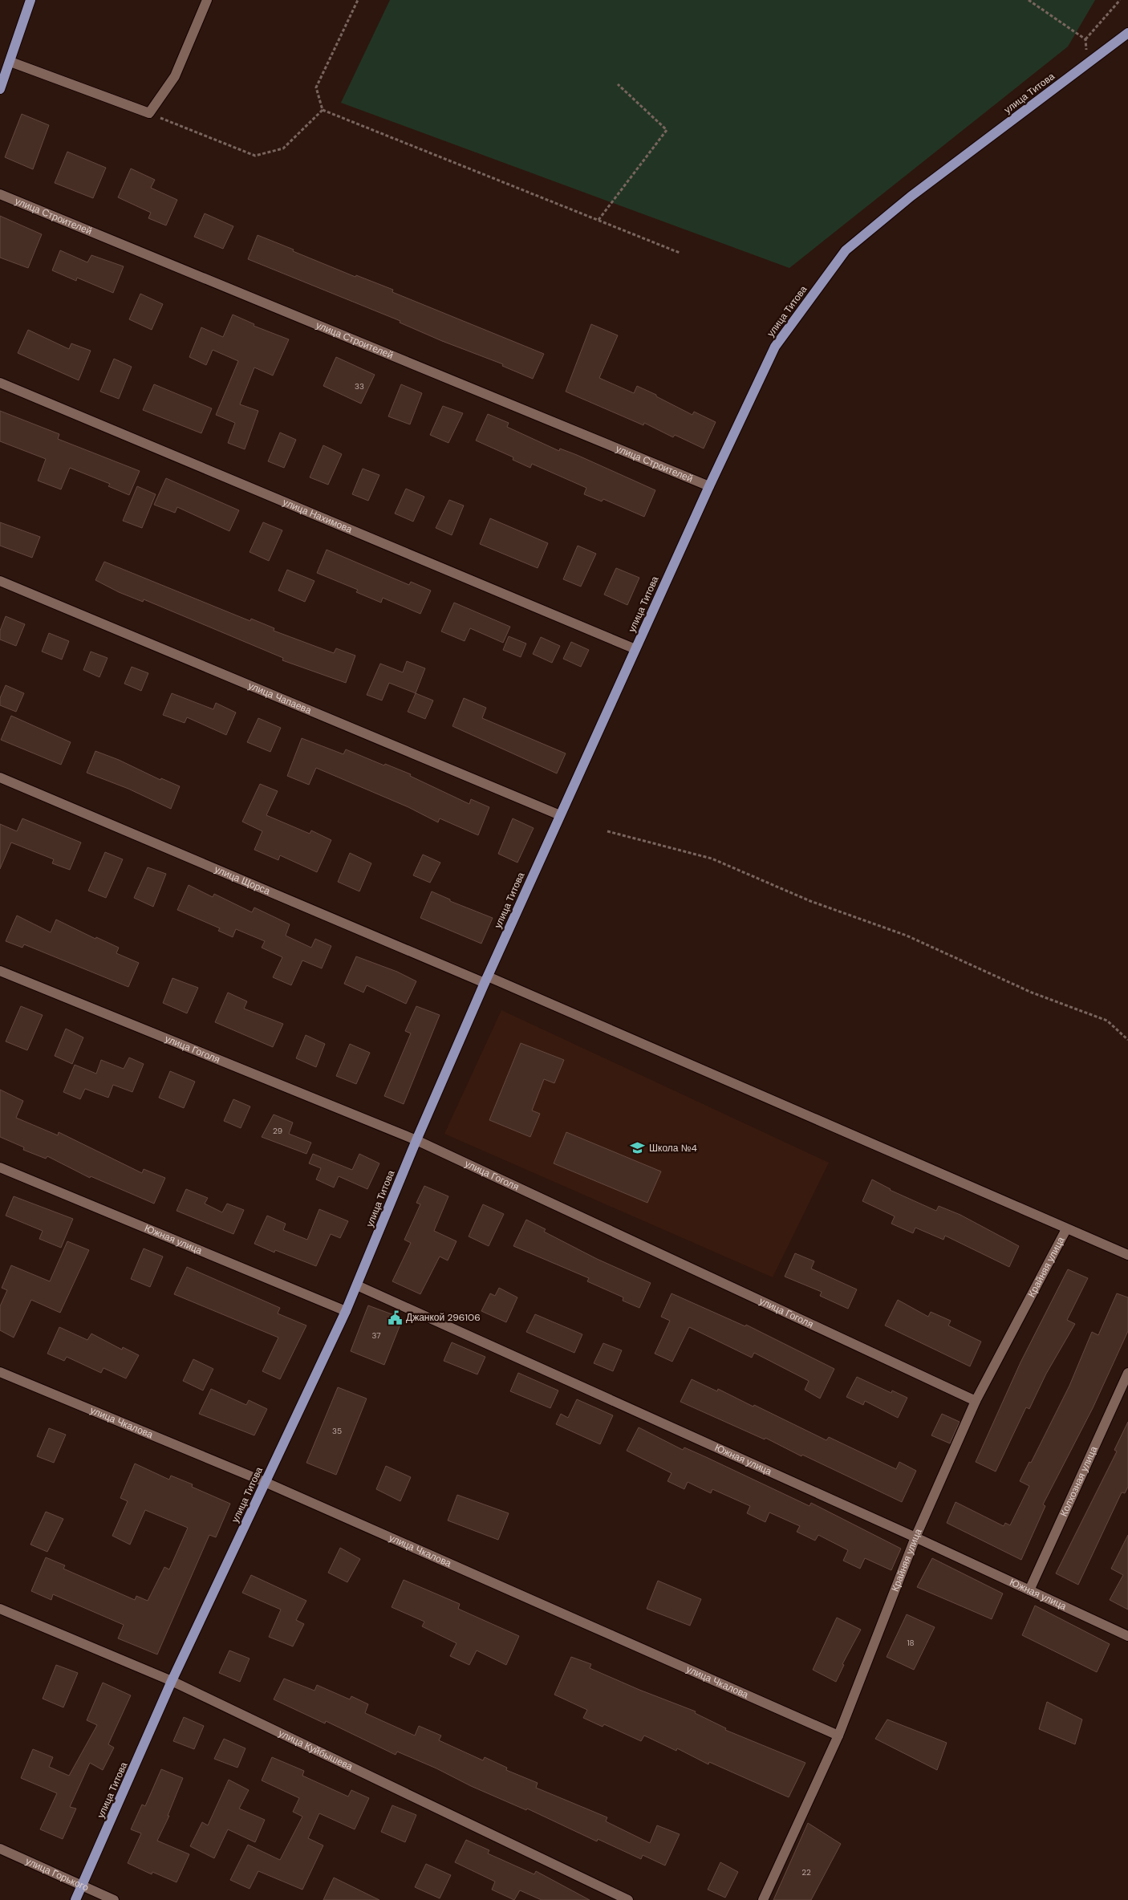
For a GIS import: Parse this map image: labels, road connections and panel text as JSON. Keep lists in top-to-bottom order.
{
  "streets": {
    "main road": ["улица Титова"],
    "street": [
      "улица Строителей",
      "улица Нахимова",
      "улица Чапаева",
      "улица Щорса",
      "улица Гоголя",
      "Южная улица",
      "Крайняя улица",
      "улица Чкалова",
      "Колхозная улица",
      "улица Куйбышева",
      "улица Горького"
    ]
  },
  "crossings": [
    ["улица Титова", "улица Строителей"],
    ["улица Титова", "улица Нахимова"],
    ["улица Титова", "улица Чапаева"],
    ["улица Титова", "улица Щорса"],
    ["улица Титова", "улица Гоголя"],
    ["улица Титова", "Южная улица"],
    ["улица Титова", "улица Чкалова"],
    ["улица Титова", "улица Куйбышева"],
    ["улица Титова", "улица Горького"],
    ["улица Щорса", "Крайняя улица"],
    ["улица Гоголя", "Крайняя улица"],
    ["Южная улица", "Крайняя улица"],
    ["Южная улица", "Колхозная улица"],
    ["Крайняя улица", "улица Чкалова"]
  ],
  "places": {
    "school or university": ["Школа №4"],
    "public building": ["Джанкой 296106"]
  },
  "house_numbers": [
    "33",
    "29",
    "37",
    "35",
    "18",
    "22"
  ]
}
